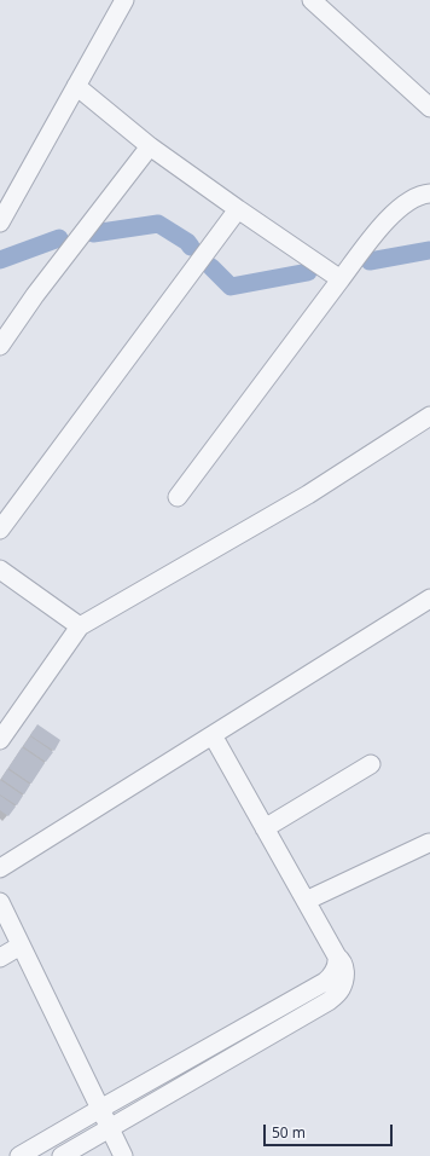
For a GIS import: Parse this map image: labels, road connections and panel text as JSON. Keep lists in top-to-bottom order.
{
  "scale_bar": "50 m"
}
